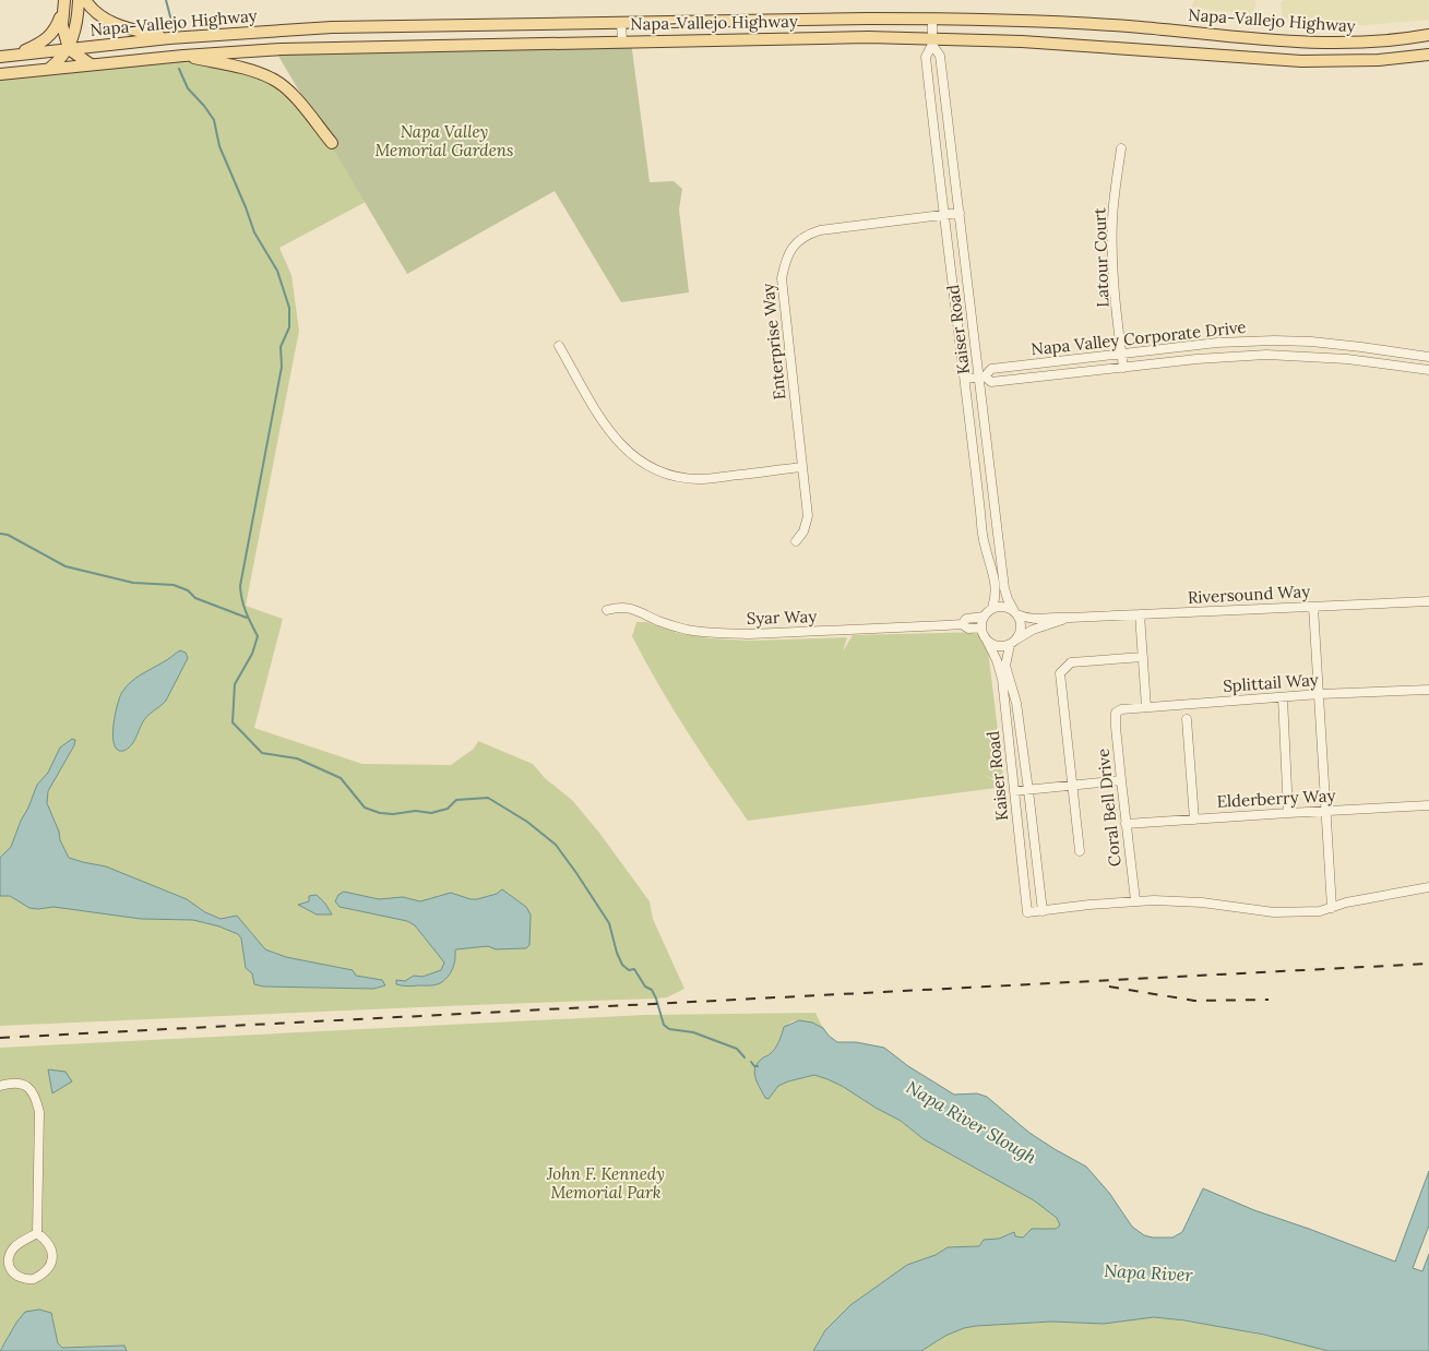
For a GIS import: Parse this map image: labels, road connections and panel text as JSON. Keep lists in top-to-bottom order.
{
  "streets": {
    "main road": ["Napa-Vallejo Highway"],
    "street": [
      "Latour Court",
      "Kaiser Road",
      "Napa Valley Corporate Drive",
      "Enterprise Way",
      "Riversound Way",
      "Syar Way",
      "Splittail Way",
      "Elderberry Way",
      "Coral Bell Drive"
    ]
  },
  "crossings": [
    ["Napa-Vallejo Highway", "Kaiser Road"],
    ["Latour Court", "Napa Valley Corporate Drive"],
    ["Kaiser Road", "Napa Valley Corporate Drive"],
    ["Kaiser Road", "Enterprise Way"],
    ["Kaiser Road", "Riversound Way"],
    ["Kaiser Road", "Syar Way"],
    ["Riversound Way", "Syar Way"],
    ["Splittail Way", "Coral Bell Drive"],
    ["Elderberry Way", "Coral Bell Drive"]
  ],
  "water": ["Napa River Slough", "Napa River"],
  "parks": ["Napa Valley Memorial Gardens", "John F. Kennedy Memorial Park"]
}
